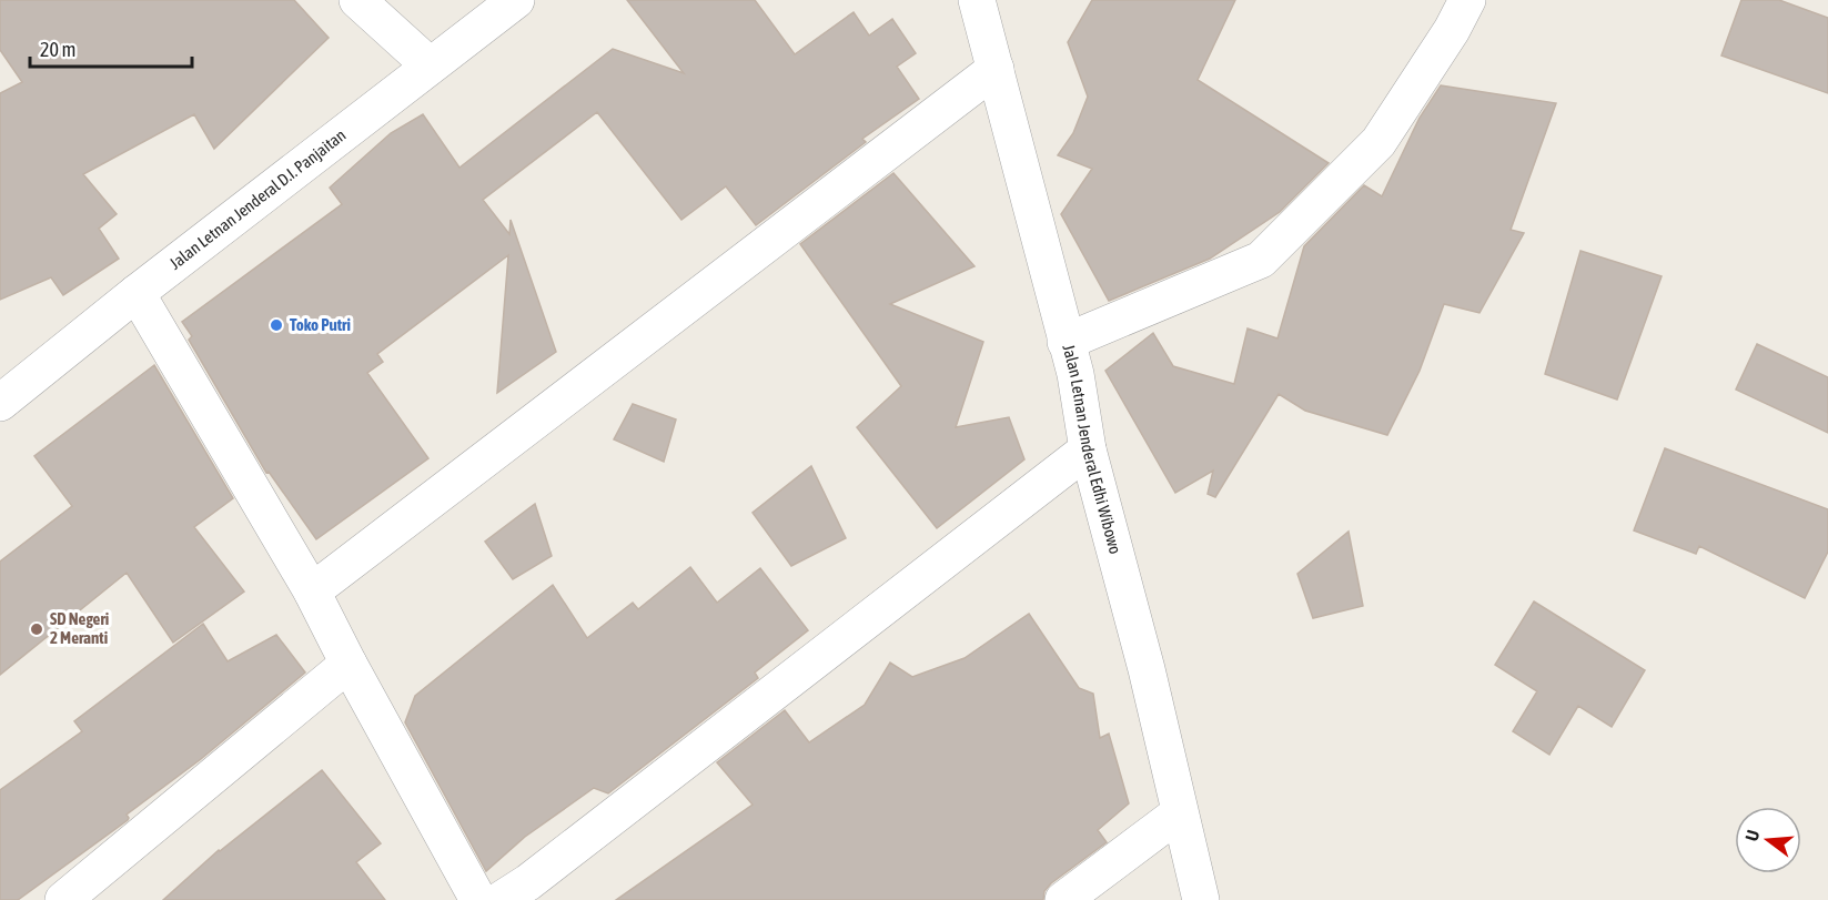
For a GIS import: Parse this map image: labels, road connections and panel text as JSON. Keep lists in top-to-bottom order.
{
  "streets": {
    "street": ["Jalan Letnan Jenderal D.I. Panjaitan", "Jalan Letnan Jenderal Edhi Wibowo"]
  },
  "places": ["Toko Putri", "SD Negeri 2 Meranti"],
  "scale_bar": "20 m",
  "north": "left"
}
